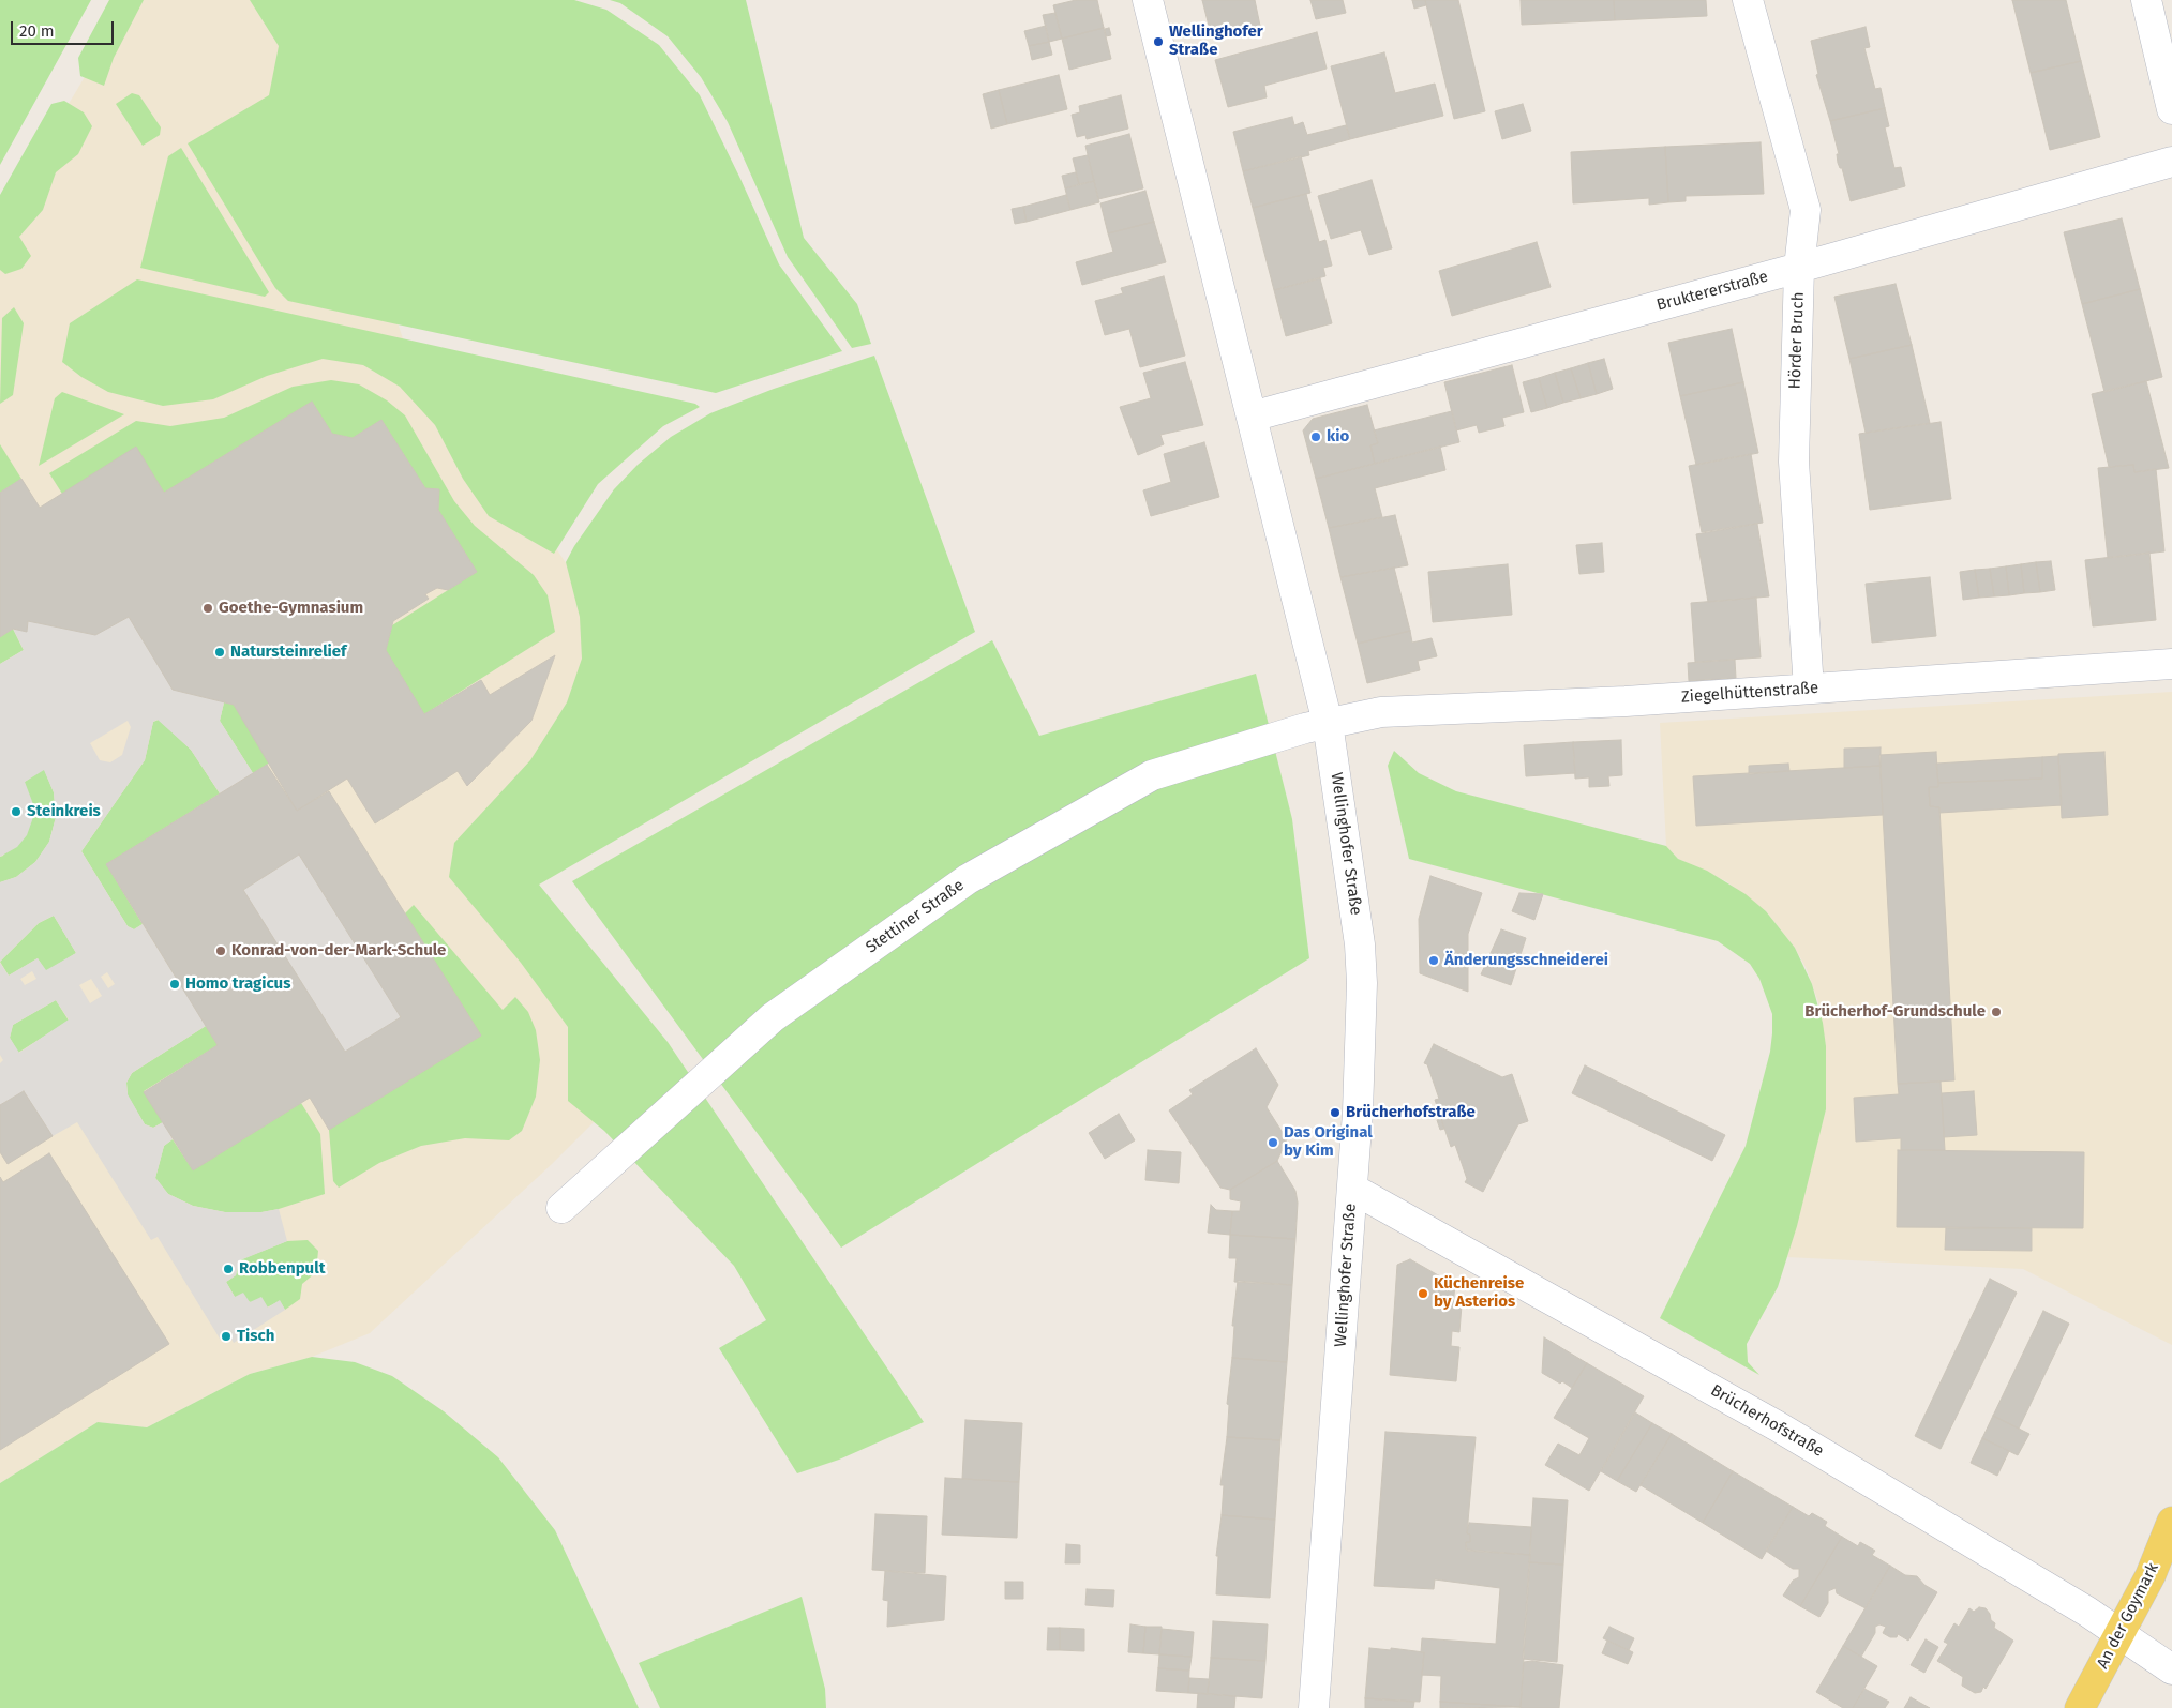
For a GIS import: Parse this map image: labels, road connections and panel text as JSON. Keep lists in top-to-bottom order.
{
  "streets": {
    "main road": ["An der Goymark"],
    "street": [
      "Bruktererstraße",
      "Hörder Bruch",
      "Ziegelhüttenstraße",
      "Wellinghofer Straße",
      "Stettiner Straße",
      "Brücherhofstraße"
    ]
  },
  "crossings": [
    ["Bruktererstraße", "Hörder Bruch"],
    ["Bruktererstraße", "Wellinghofer Straße"],
    ["Hörder Bruch", "Ziegelhüttenstraße"],
    ["Ziegelhüttenstraße", "Wellinghofer Straße"],
    ["Ziegelhüttenstraße", "Stettiner Straße"],
    ["Wellinghofer Straße", "Stettiner Straße"],
    ["Wellinghofer Straße", "Brücherhofstraße"],
    ["Brücherhofstraße", "An der Goymark"]
  ],
  "places": [
    "Wellinghofer Straße",
    "kio",
    "Goethe-Gymnasium",
    "Natursteinrelief",
    "Steinkreis",
    "Konrad-von-der-Mark-Schule",
    "Änderungsschneiderei",
    "Homo tragicus",
    "Brücherhof-Grundschule",
    "Brücherhofstraße",
    "Das Original by Kim",
    "Robbenpult",
    "Küchenreise by Asterios",
    "Tisch"
  ],
  "scale_bar": "20 m"
}
